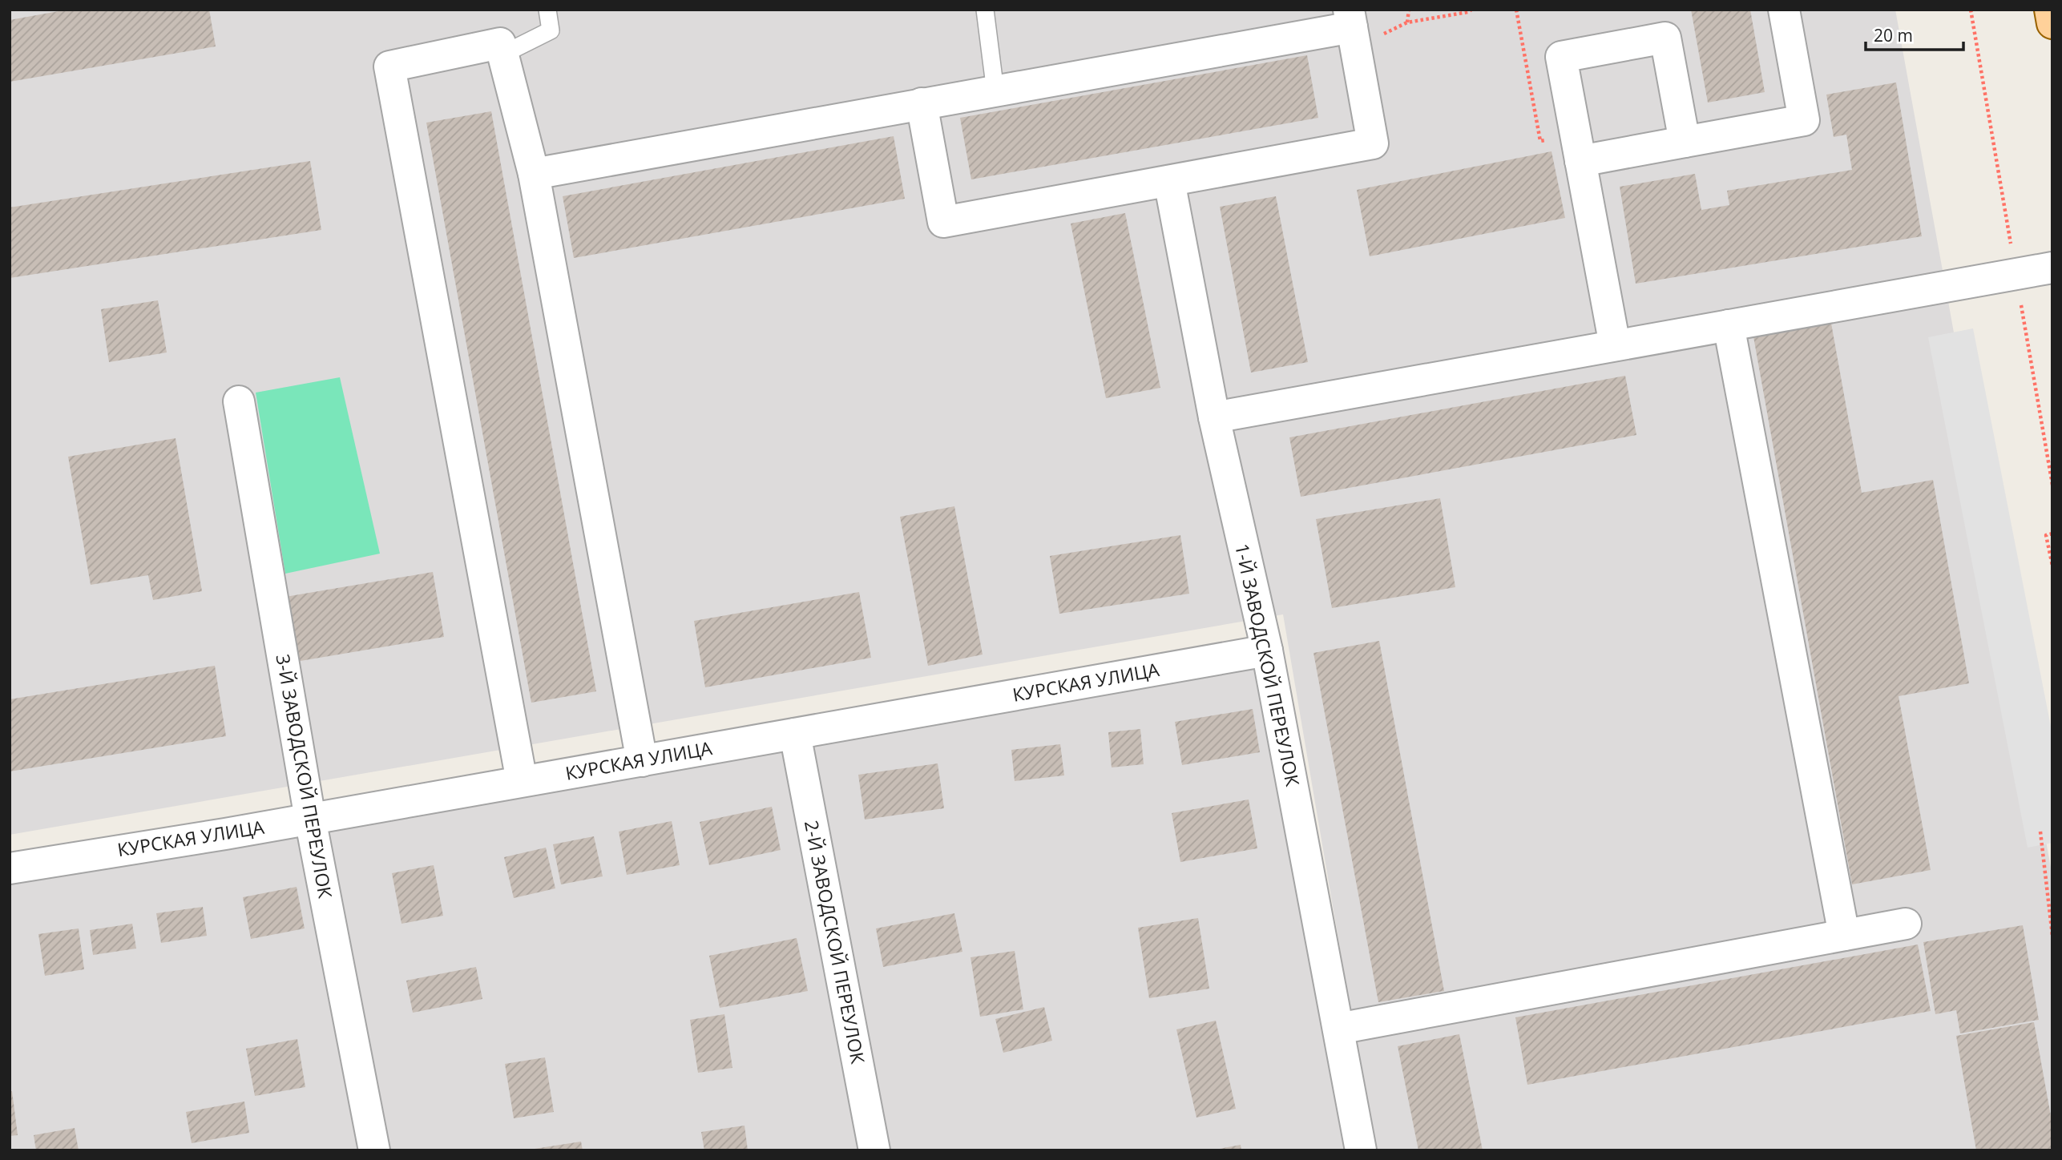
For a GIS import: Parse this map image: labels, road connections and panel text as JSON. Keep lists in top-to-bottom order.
{
  "streets": {
    "street": [
      "1-Й ЗАВОДСКОЙ ПЕРЕУЛОК",
      "КУРСКАЯ УЛИЦА",
      "3-Й ЗАВОДСКОЙ ПЕРЕУЛОК",
      "2-Й ЗАВОДСКОЙ ПЕРЕУЛОК"
    ]
  },
  "crossings": [
    ["1-Й ЗАВОДСКОЙ ПЕРЕУЛОК", "КУРСКАЯ УЛИЦА"],
    ["КУРСКАЯ УЛИЦА", "3-Й ЗАВОДСКОЙ ПЕРЕУЛОК"],
    ["КУРСКАЯ УЛИЦА", "2-Й ЗАВОДСКОЙ ПЕРЕУЛОК"]
  ],
  "scale_bar": "20 m"
}
